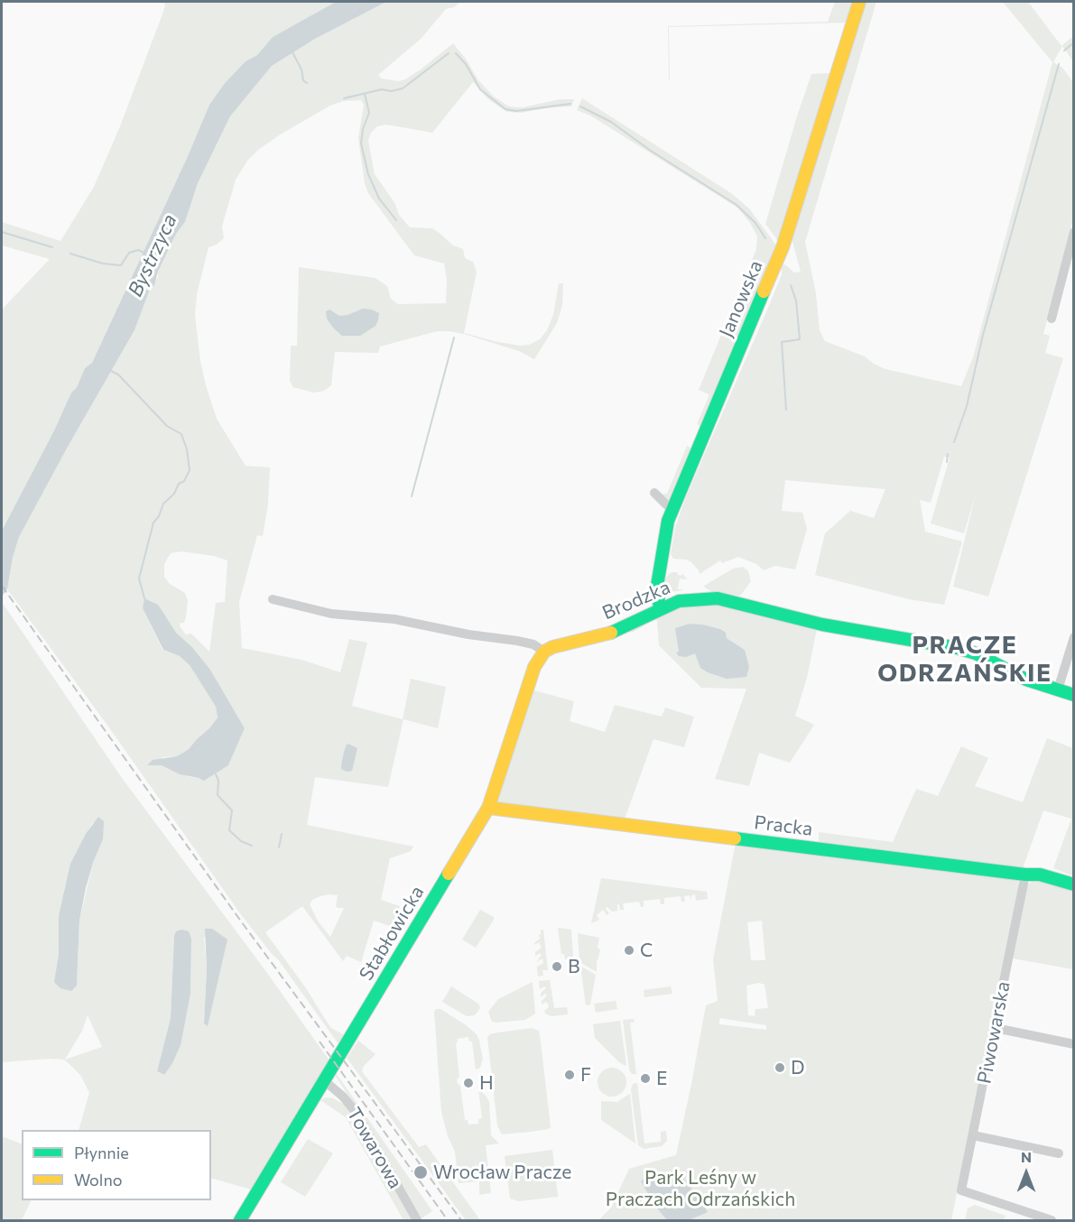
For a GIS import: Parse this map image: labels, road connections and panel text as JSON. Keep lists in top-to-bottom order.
{
  "streets": {
    "street": [
      "Janowska",
      "Brodzka",
      "Pracka",
      "Stabłowicka",
      "Piwowarska",
      "Towarowa"
    ]
  },
  "crossings": [
    ["Janowska", "Brodzka"],
    ["Brodzka", "Stabłowicka"],
    ["Pracka", "Stabłowicka"],
    ["Pracka", "Piwowarska"],
    ["Stabłowicka", "Towarowa"]
  ],
  "districts": ["PRACZE ODRZAŃSKIE"],
  "water": ["Bystrzyca"],
  "parks": ["Park Leśny w Praczach Odrzańskich"],
  "places": [
    "C",
    "B",
    "D",
    "F",
    "E",
    "H",
    "Wrocław Pracze"
  ],
  "legend": ["Płynnie", "Wolno"],
  "north": "top"
}
